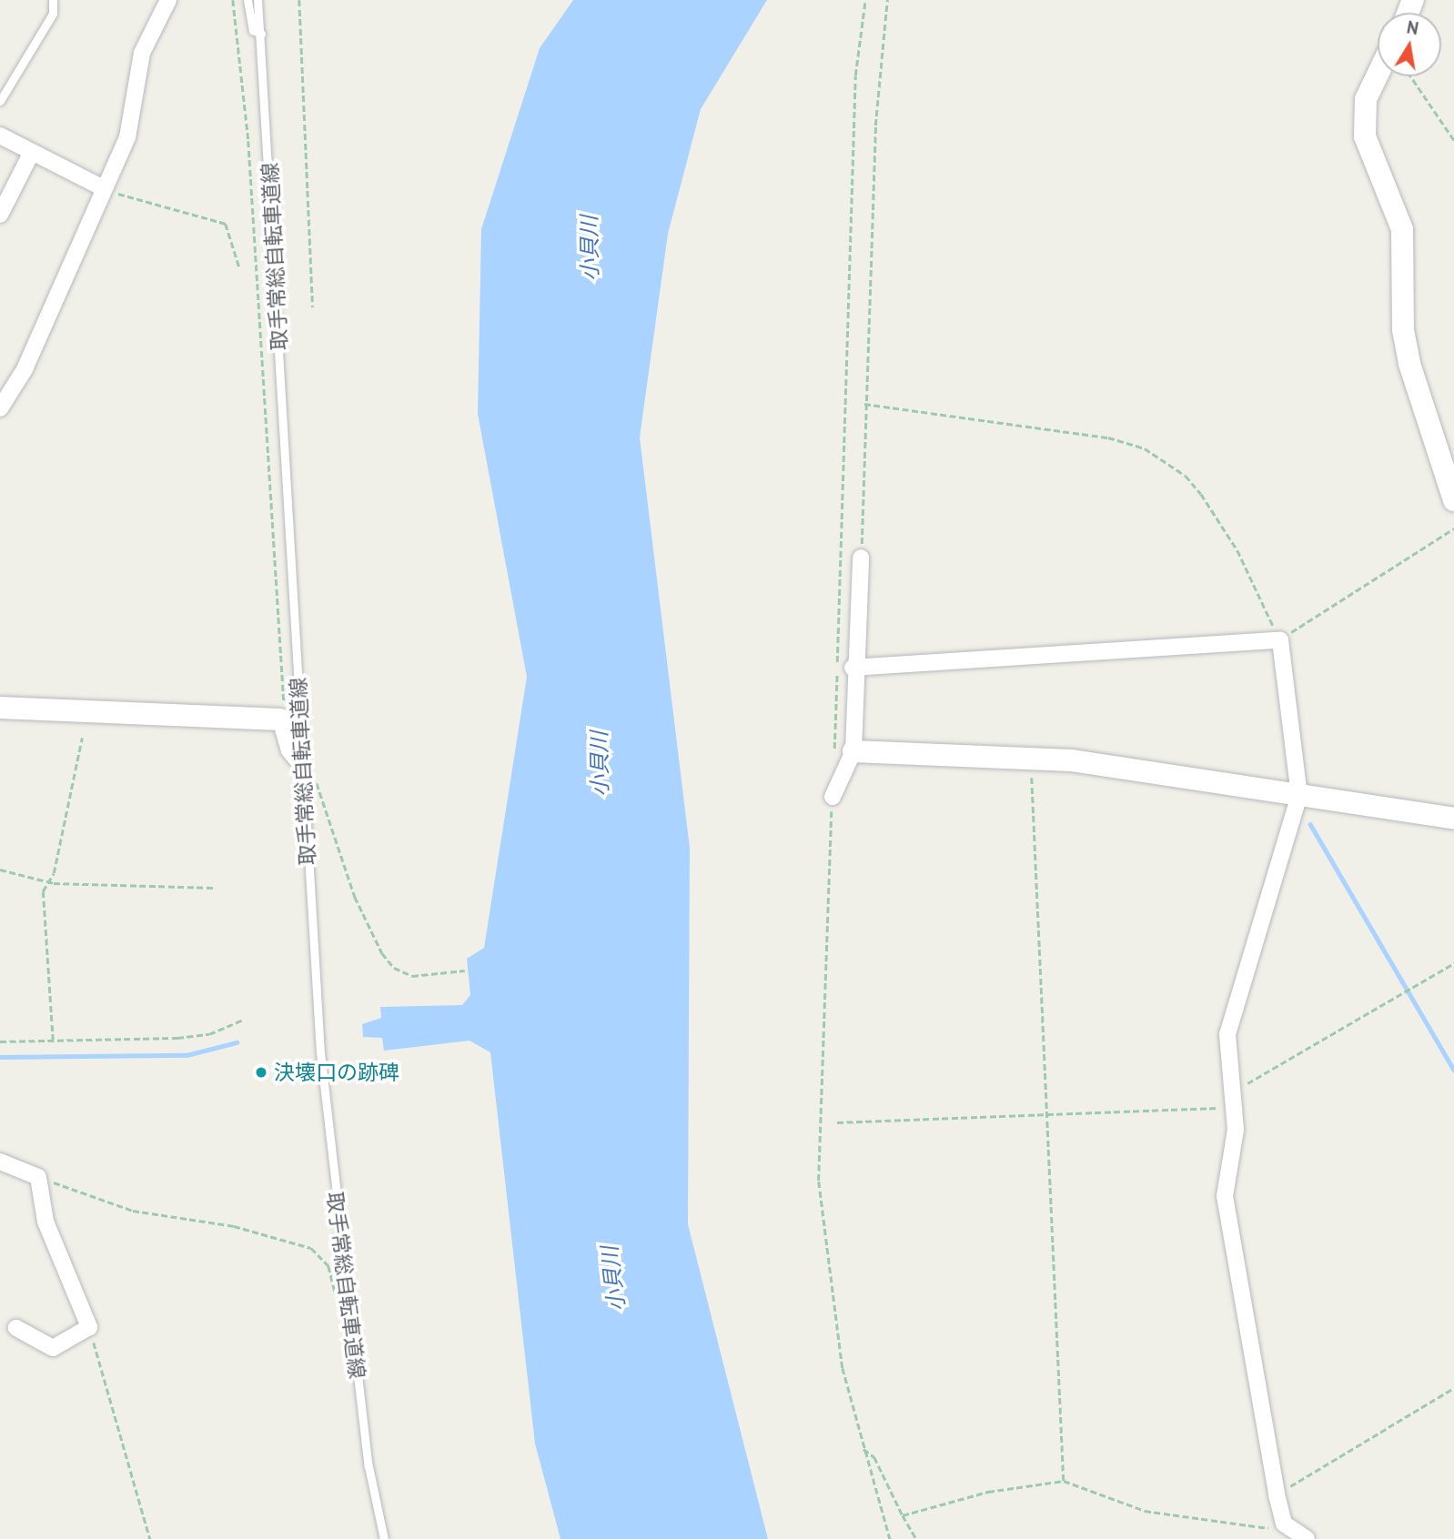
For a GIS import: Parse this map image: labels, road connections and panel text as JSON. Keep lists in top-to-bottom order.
{
  "streets": {
    "lane": ["取手常総自転車道線"]
  },
  "water": ["小貝川"],
  "places": ["決壊口の跡碑"],
  "north": "top"
}
